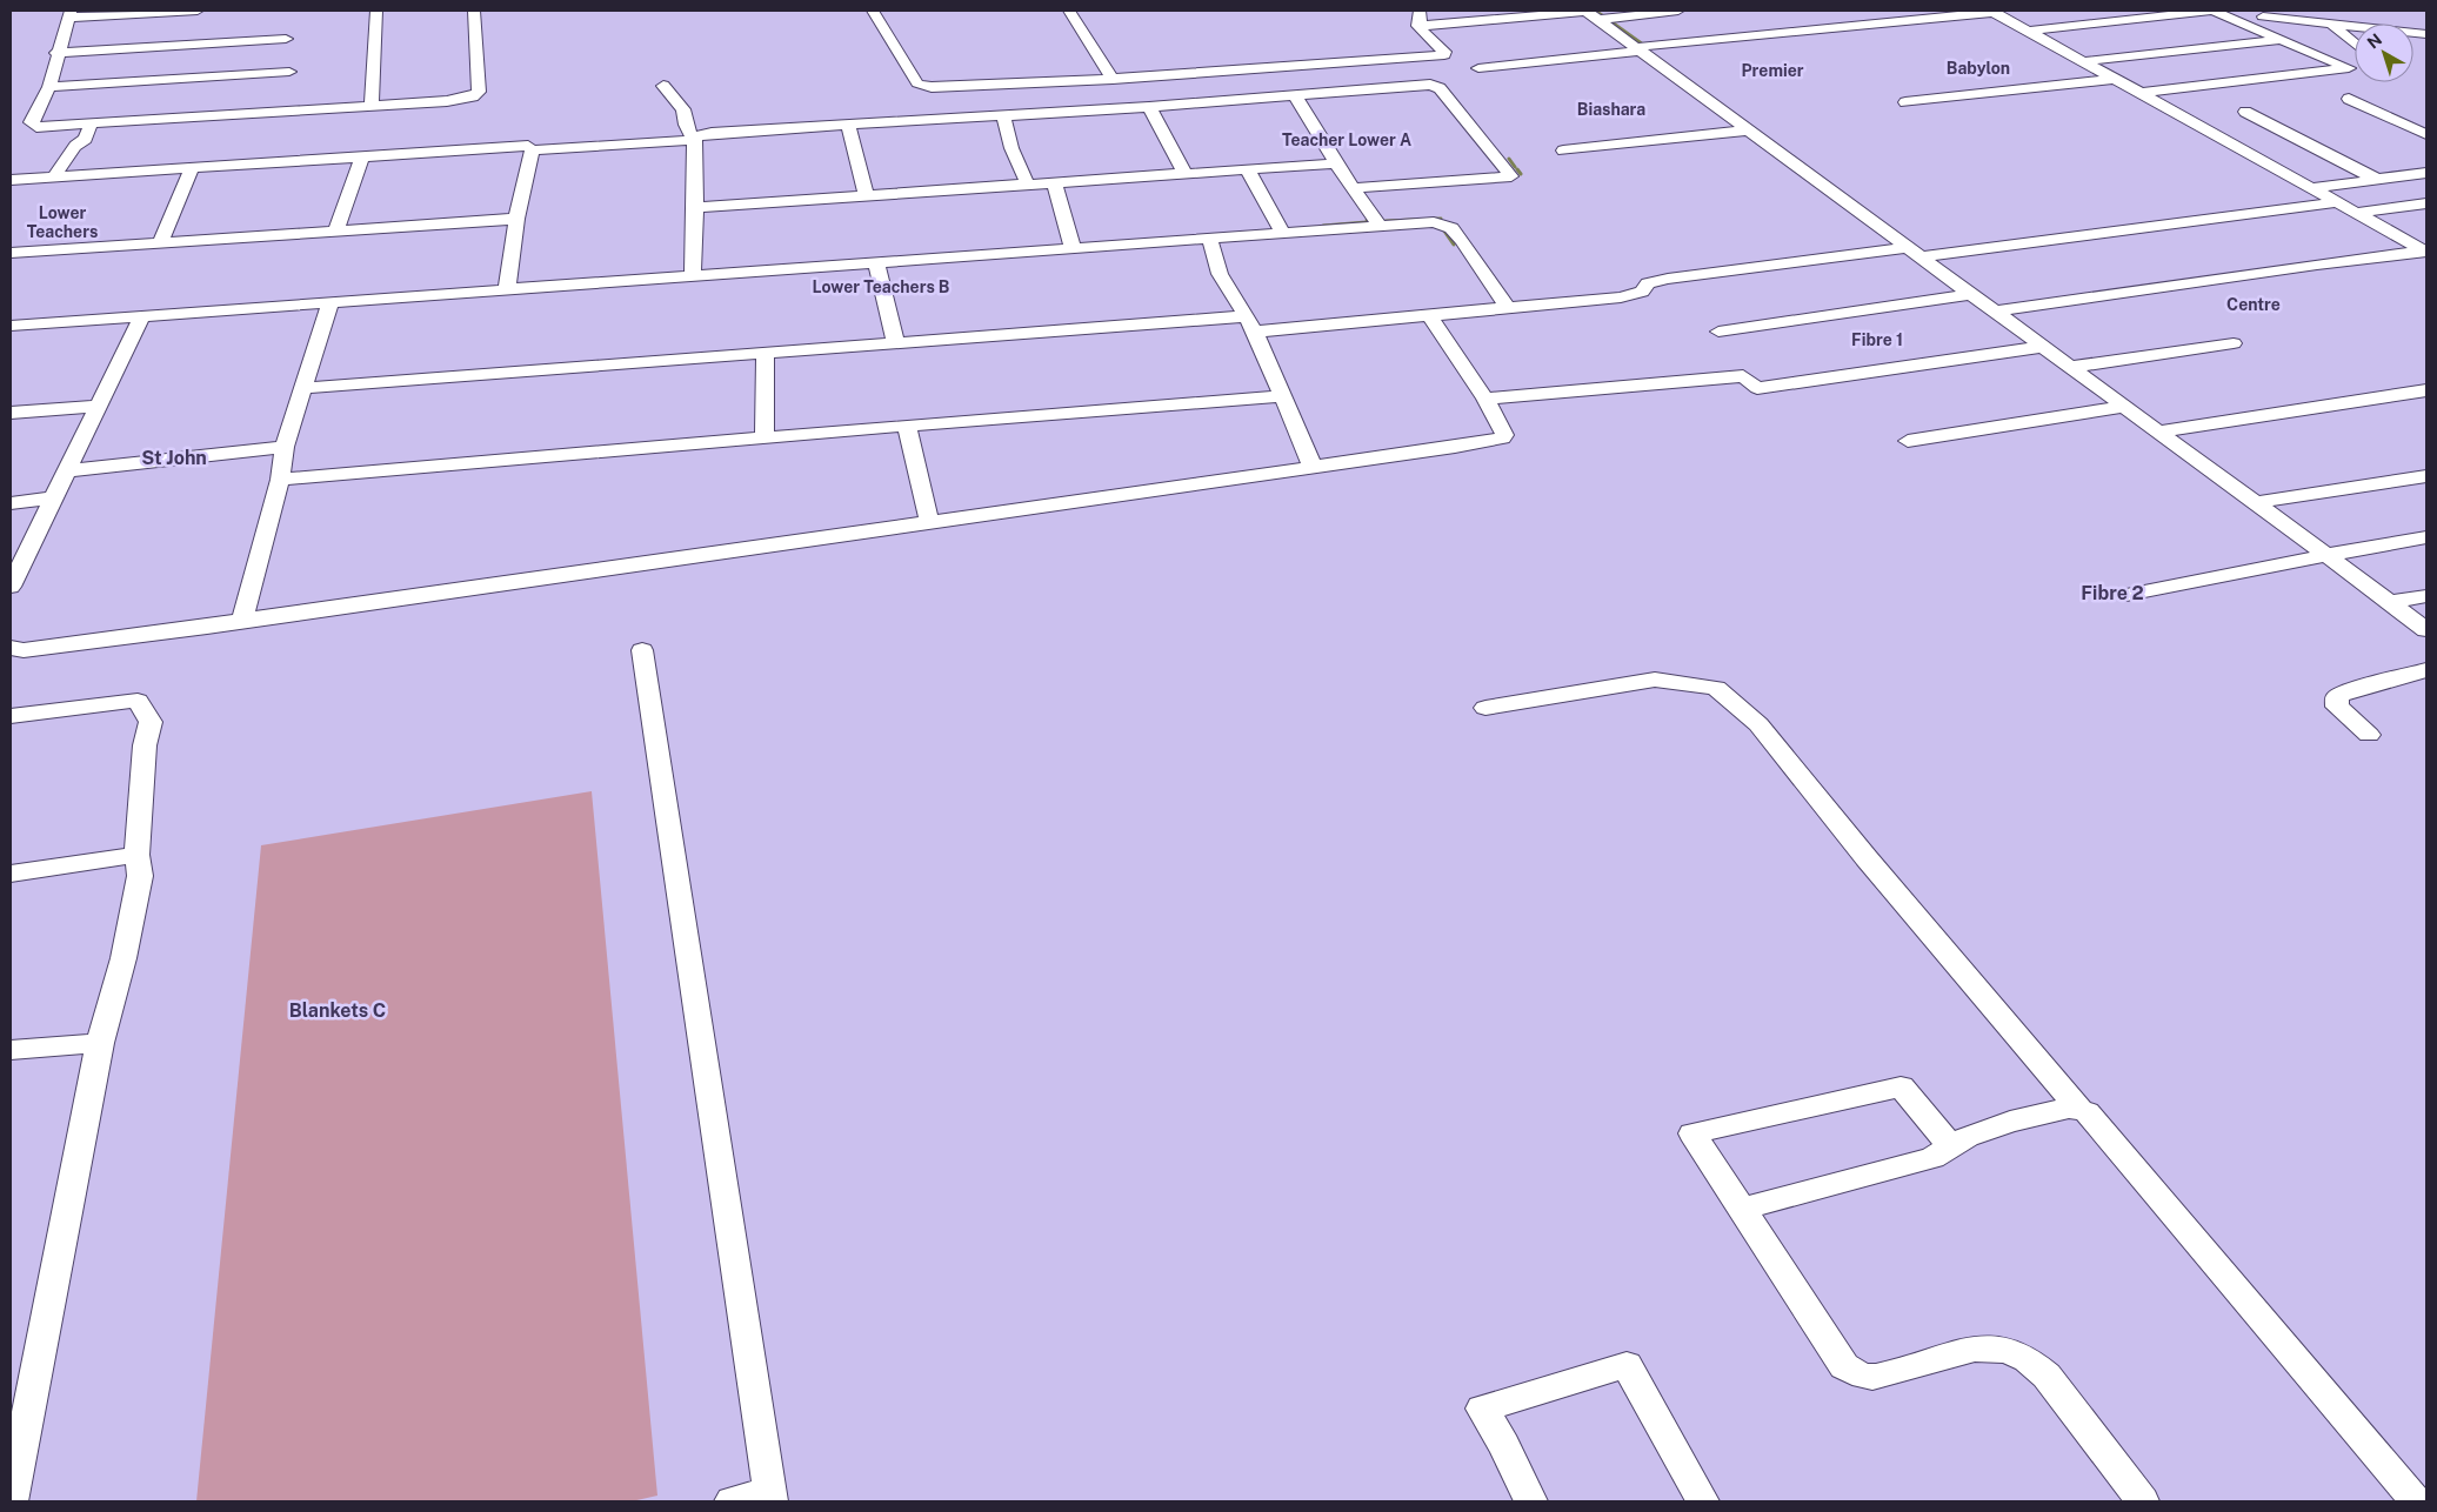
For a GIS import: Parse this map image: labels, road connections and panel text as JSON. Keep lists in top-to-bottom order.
{
  "districts": [
    "Babylon",
    "Premier",
    "Biashara",
    "Teacher Lower A",
    "Lower Teachers",
    "Lower Teachers B",
    "Centre",
    "Fibre 1",
    "St John",
    "Fibre 2",
    "Blankets C"
  ],
  "north": "top left"
}
